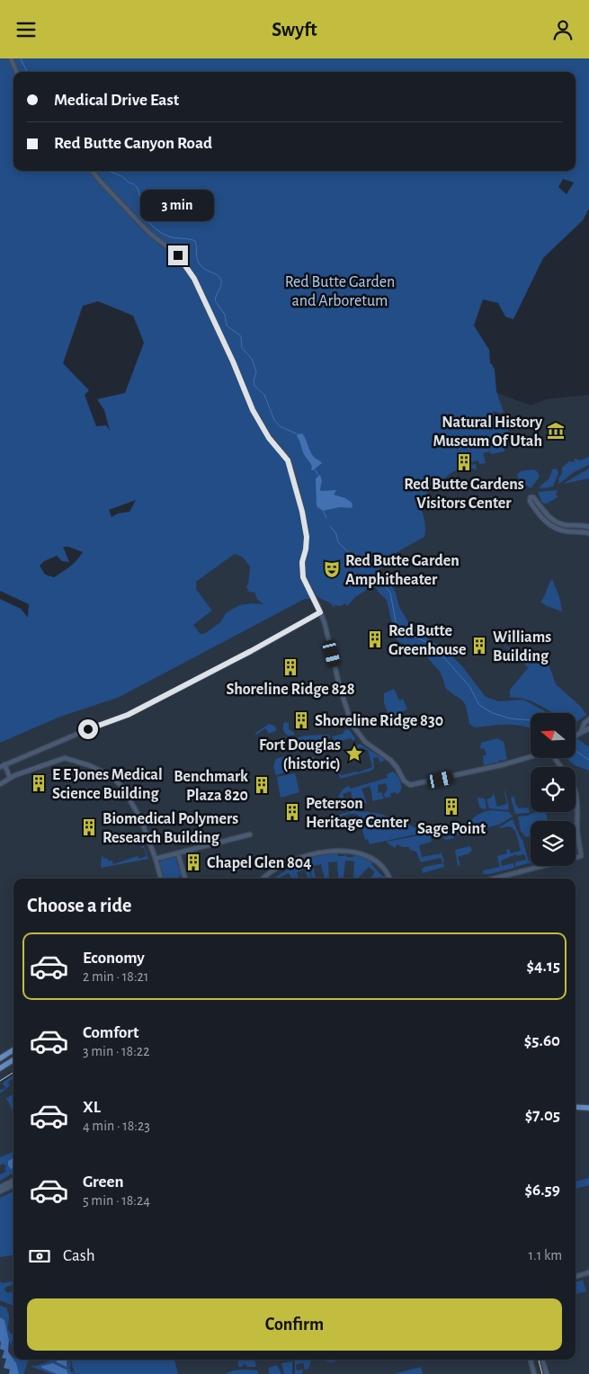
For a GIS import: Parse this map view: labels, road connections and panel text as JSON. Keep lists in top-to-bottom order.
{
  "parks": ["Red Butte Garden and Arboretum"],
  "places": {
    "museum": ["Natural History Museum Of Utah"],
    "building": [
      "Red Butte Gardens Visitors Center",
      "Red Butte Greenhouse",
      "Williams Building",
      "Shoreline Ridge 828",
      "Shoreline Ridge 830",
      "E E Jones Medical Science Building",
      "Benchmark Plaza 820",
      "Sage Point",
      "Peterson Heritage Center",
      "Biomedical Polymers Research Building",
      "Chapel Glen 804"
    ],
    "theatre": ["Red Butte Garden Amphitheater"],
    "place": ["Fort Douglas (historic)"]
  },
  "north": "left",
  "page": {
    "header": "Swyft",
    "banner": ["Medical Drive East", "Red Butte Canyon Road"],
    "bubble": "3 min",
    "heading": "Choose a ride",
    "list": [
      {
        "name": "Economy",
        "note": "2 min · 18:21",
        "value": "$4.15"
      },
      {
        "name": "Comfort",
        "note": "3 min · 18:22",
        "value": "$5.60"
      },
      {
        "name": "XL",
        "note": "4 min · 18:23",
        "value": "$7.05"
      },
      {
        "name": "Green",
        "note": "5 min · 18:24",
        "value": "$6.59"
      }
    ],
    "pay": ["Cash", "1.1 km"],
    "buttons": "Confirm"
  }
}
